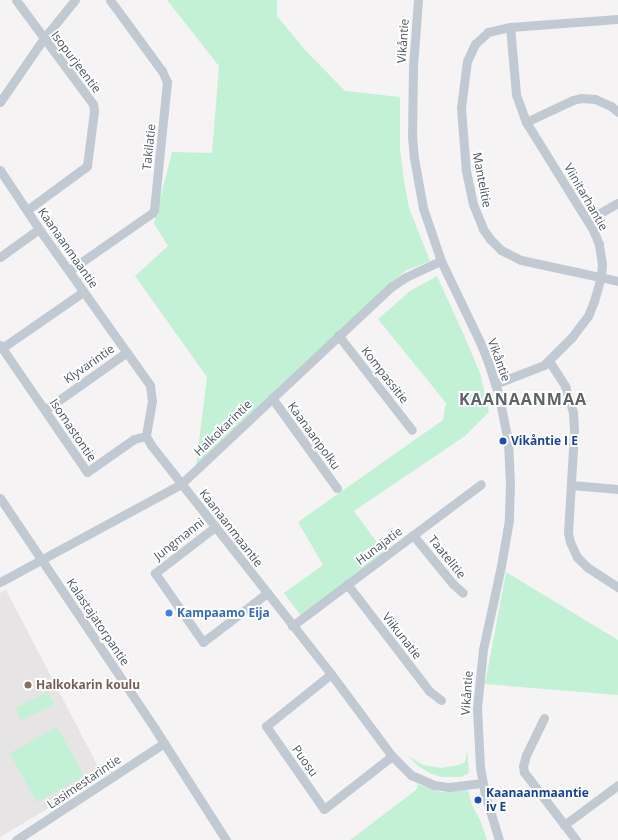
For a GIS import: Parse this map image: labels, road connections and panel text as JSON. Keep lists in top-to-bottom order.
{
  "streets": {
    "street": [
      "Vikåntie",
      "Isopurjeentie",
      "Takilatie",
      "Mantelitie",
      "Viinitarhantie",
      "Kaanaanmaantie",
      "Klyvarintie",
      "Kompassitie",
      "Halkokarintie",
      "Isomastontie",
      "Kaanaanpolku",
      "Jungmanni",
      "Hunajatie",
      "Taatelitie",
      "Kalastajatorpantie",
      "Viikunatie",
      "Puosu",
      "Lasimestarintie"
    ]
  },
  "crossings": [
    ["Vikåntie", "Viinitarhantie"],
    ["Vikåntie", "Kaanaanmaantie"],
    ["Vikåntie", "Halkokarintie"],
    ["Isopurjeentie", "Kaanaanmaantie"],
    ["Takilatie", "Kaanaanmaantie"],
    ["Mantelitie", "Viinitarhantie"],
    ["Kaanaanmaantie", "Klyvarintie"],
    ["Kaanaanmaantie", "Halkokarintie"],
    ["Kaanaanmaantie", "Isomastontie"],
    ["Kaanaanmaantie", "Jungmanni"],
    ["Kaanaanmaantie", "Hunajatie"],
    ["Kaanaanmaantie", "Puosu"],
    ["Klyvarintie", "Isomastontie"],
    ["Kompassitie", "Halkokarintie"],
    ["Halkokarintie", "Kaanaanpolku"],
    ["Halkokarintie", "Kalastajatorpantie"],
    ["Hunajatie", "Taatelitie"],
    ["Hunajatie", "Viikunatie"],
    ["Kalastajatorpantie", "Lasimestarintie"]
  ],
  "districts": ["KAANAANMAA"],
  "places": [
    "Vikåntie I E",
    "Kampaamo Eija",
    "Halkokarin koulu",
    "Kaanaanmaantie iv E"
  ]
}
